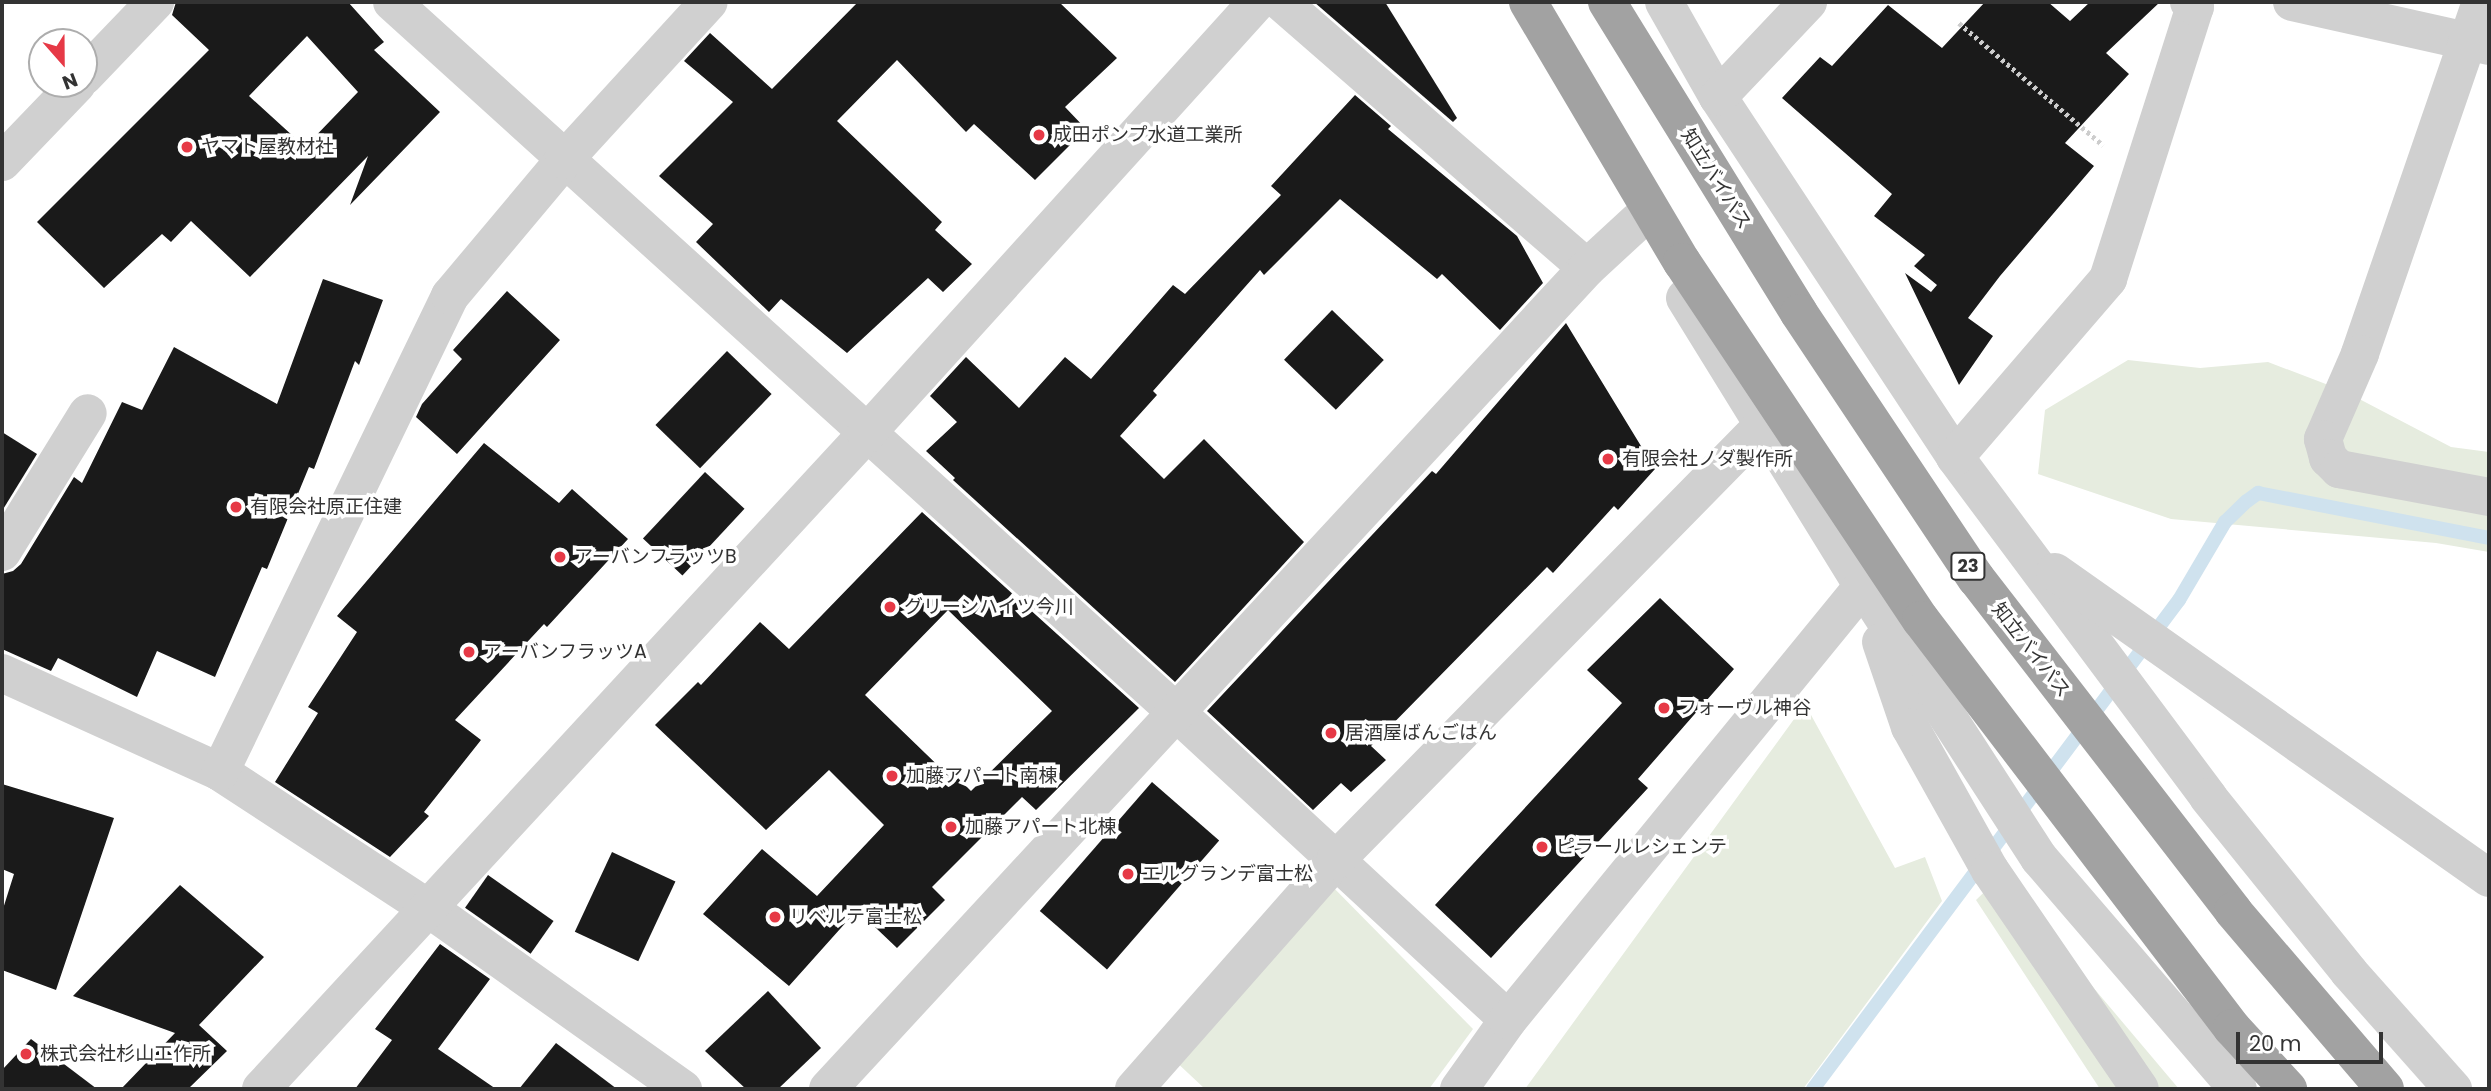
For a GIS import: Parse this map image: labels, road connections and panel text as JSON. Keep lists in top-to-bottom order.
{
  "streets": {
    "highway": ["知立バイパス", "23"]
  },
  "places": [
    "成田ポンプ水道工業所",
    "ヤマト屋教材社",
    "有限会社ノダ製作所",
    "有限会社原正住建",
    "アーバンフラッツB",
    "グリーンハイツ今川",
    "アーバンフラッツA",
    "フォーヴル神谷",
    "居酒屋ばんごはん",
    "加藤アパート南棟",
    "加藤アパート北棟",
    "ピラールレシェンテ",
    "エルグランデ富士松",
    "リベルテ富士松",
    "株式会社杉山工作所"
  ],
  "scale_bar": "20 m",
  "north": "bottom"
}
